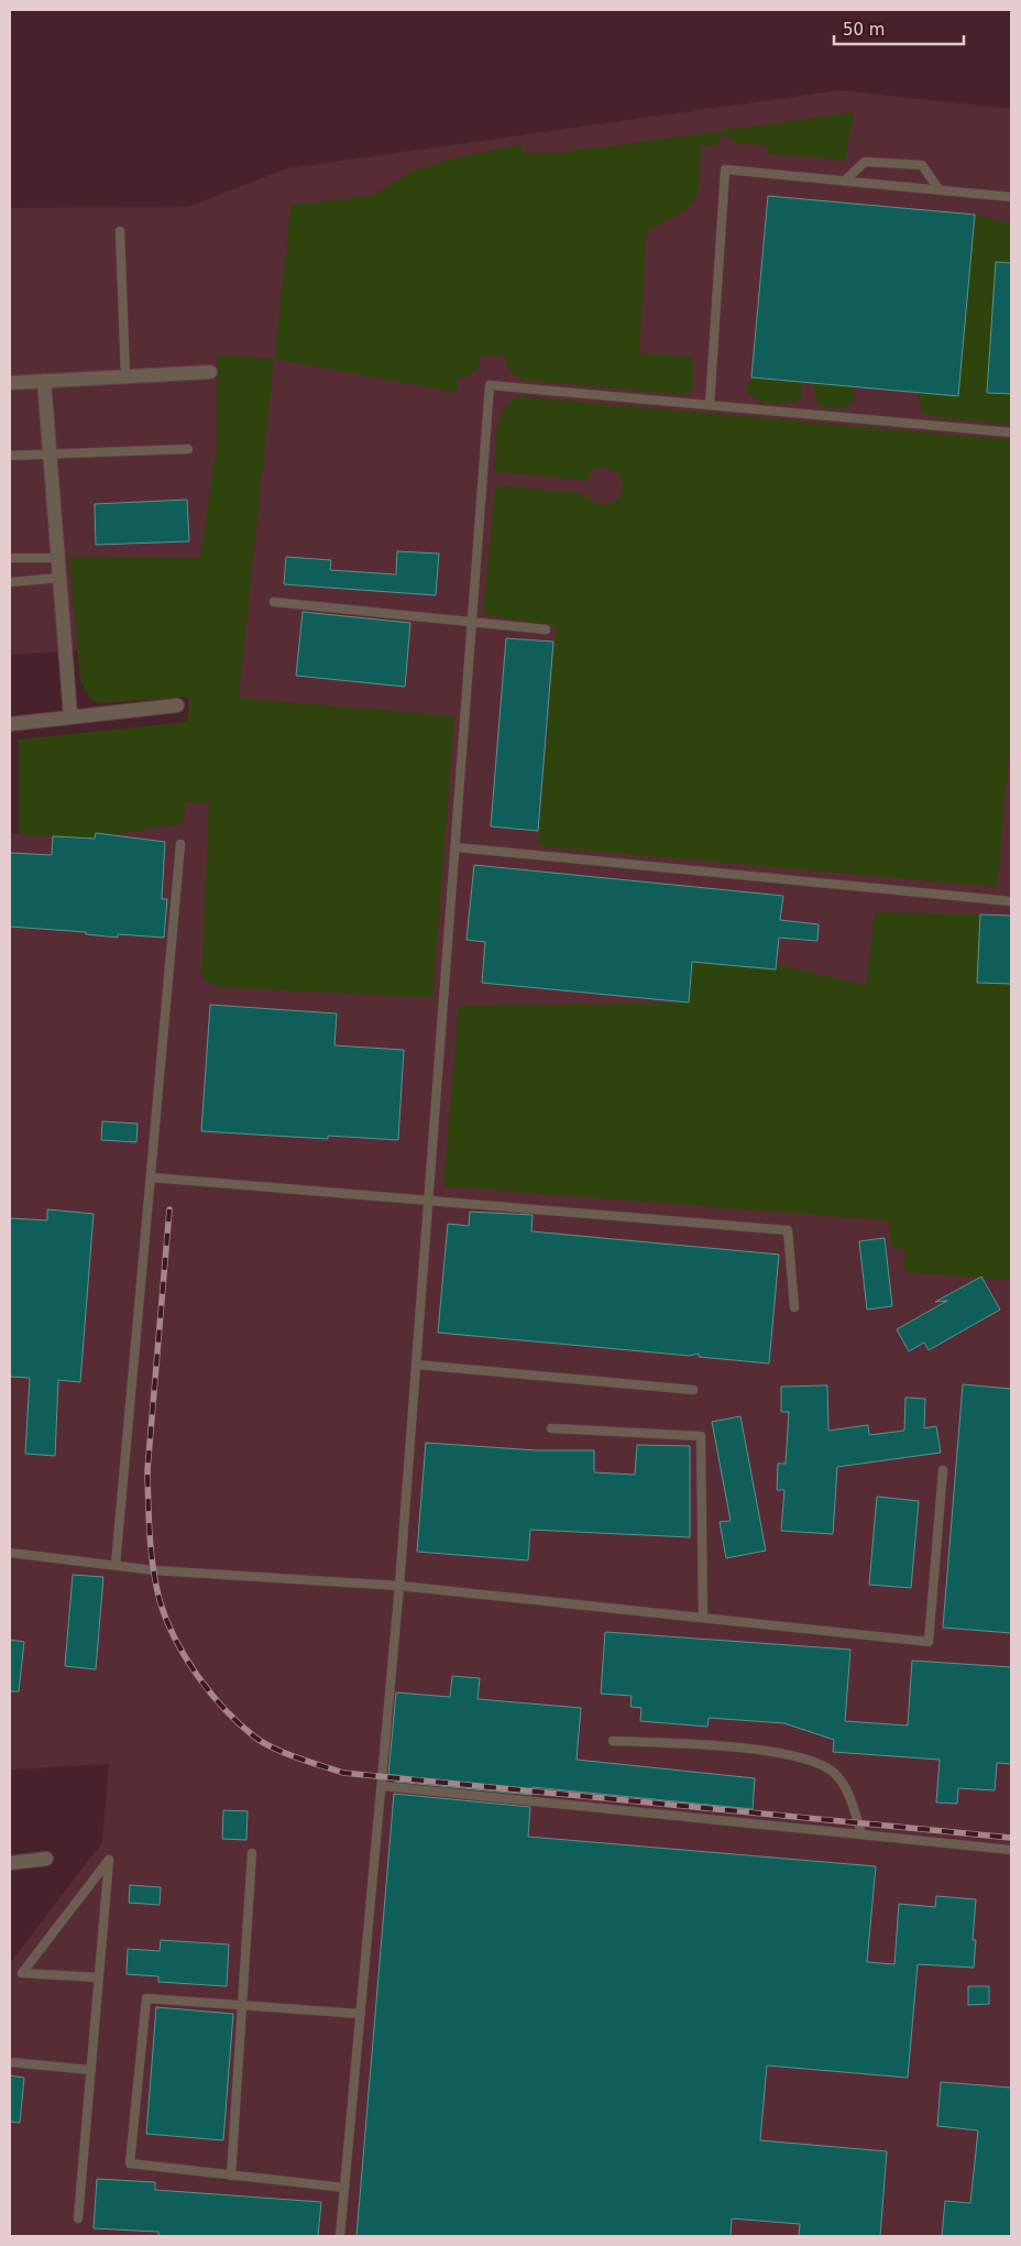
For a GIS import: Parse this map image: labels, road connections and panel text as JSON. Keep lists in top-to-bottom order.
{
  "scale_bar": "50 m"
}
